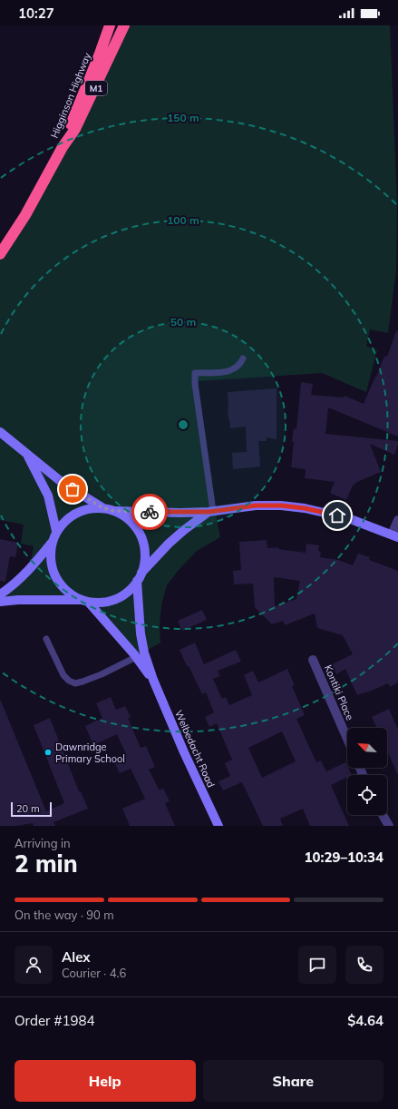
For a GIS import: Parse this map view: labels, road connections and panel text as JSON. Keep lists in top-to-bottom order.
{
  "streets": {
    "highway": ["M1", "Higginson Highway"],
    "street": ["Kontiki Place", "Welbedacht Road"]
  },
  "crossings": [
    ["M1", "Higginson Highway"]
  ],
  "places": ["Dawnridge Primary School"],
  "scale_bar": "20 m",
  "north": "top left",
  "page": {
    "status": "10:27",
    "scale": "20 m",
    "heading": ["2 min", "Arriving in", "10:29–10:34"],
    "panel": [
      "Alex",
      "Courier · 4.6",
      "Order #1984",
      "$4.64"
    ],
    "bar": "On the way · 90 m",
    "buttons": ["Help", "Share"]
  },
  "rings": ["150 m", "100 m", "50 m"]
}
